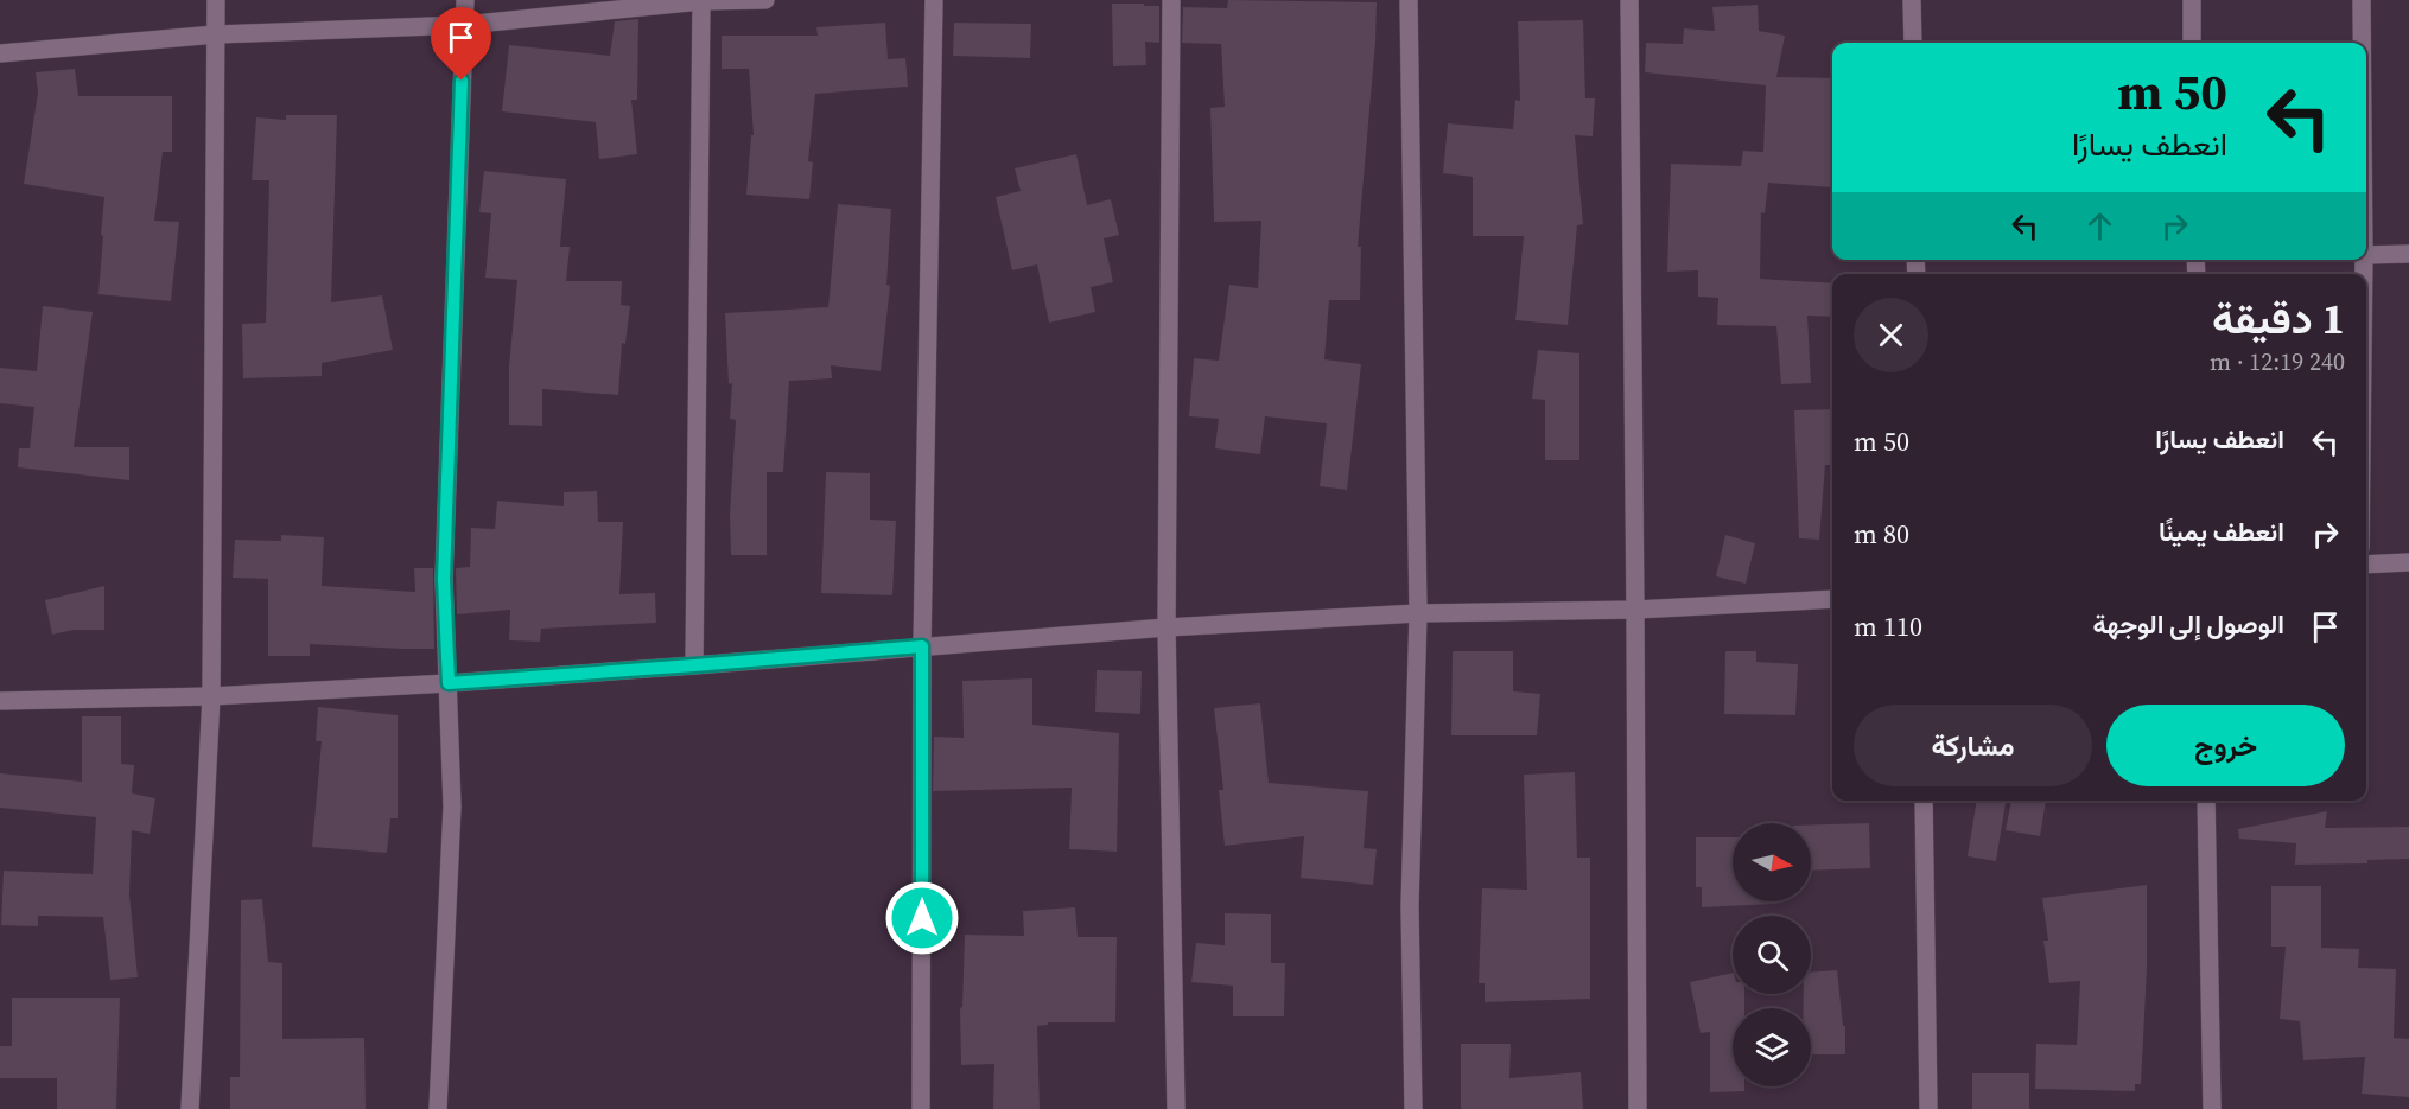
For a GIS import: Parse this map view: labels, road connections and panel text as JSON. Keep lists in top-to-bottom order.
{
  "north": "right",
  "page": {
    "turn": ["50 m", "انعطف يسارًا"],
    "heading": ["1 دقيقة", "240 m · 12:19"],
    "list": [
      {
        "name": "انعطف يسارًا",
        "value": "50 m"
      },
      {
        "name": "انعطف يمينًا",
        "value": "80 m"
      },
      {
        "name": "الوصول إلى الوجهة",
        "value": "110 m"
      }
    ],
    "buttons": ["خروج", "مشاركة"]
  }
}
